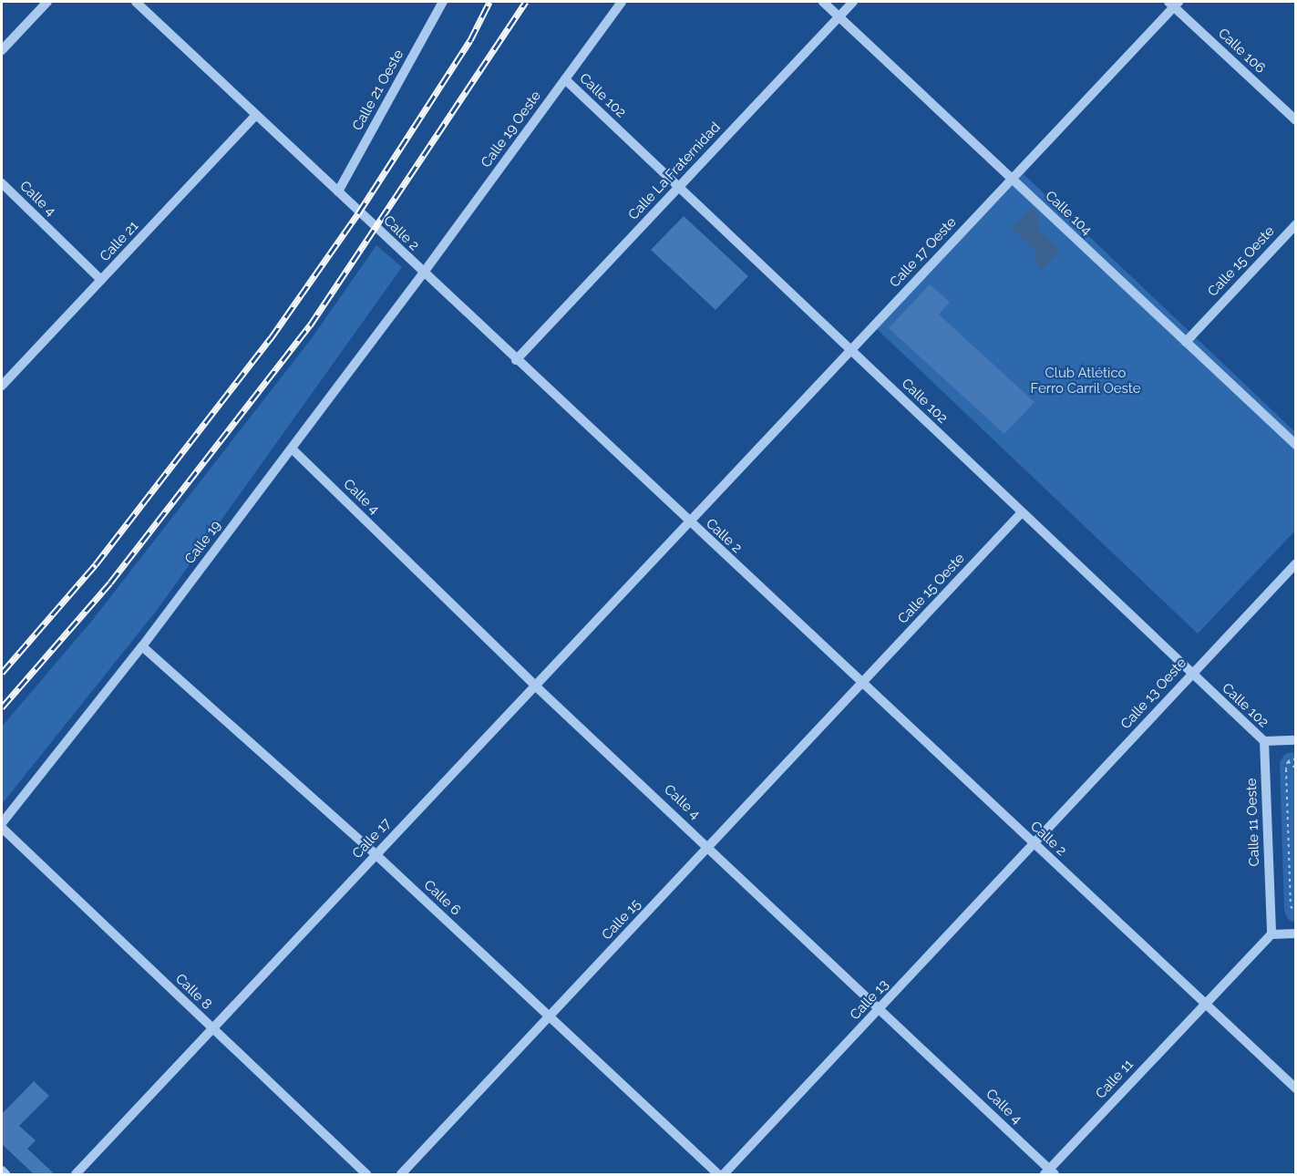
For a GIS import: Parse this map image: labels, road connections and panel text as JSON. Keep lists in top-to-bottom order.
{
  "streets": {
    "street": [
      "Calle 106",
      "Calle 21 Oeste",
      "Calle 102",
      "Calle 19 Oeste",
      "Calle La Fraternidad",
      "Calle 4",
      "Calle 104",
      "Calle 2",
      "Calle 21",
      "Calle 17 Oeste",
      "Calle 15 Oeste",
      "Calle 19",
      "Calle 13 Oeste",
      "Calle 11 Oeste",
      "Calle 17",
      "Calle 6",
      "Calle 15",
      "Calle 8",
      "Calle 13",
      "Calle 11"
    ]
  },
  "crossings": [
    ["Calle 106", "Calle 17 Oeste"],
    ["Calle 21 Oeste", "Calle 2"],
    ["Calle 102", "Calle 19 Oeste"],
    ["Calle 102", "Calle La Fraternidad"],
    ["Calle 102", "Calle 17 Oeste"],
    ["Calle 102", "Calle 15 Oeste"],
    ["Calle 102", "Calle 13 Oeste"],
    ["Calle 102", "Calle 11 Oeste"],
    ["Calle 19 Oeste", "Calle 2"],
    ["Calle 19 Oeste", "Calle 19"],
    ["Calle La Fraternidad", "Calle 104"],
    ["Calle La Fraternidad", "Calle 2"],
    ["Calle 4", "Calle 21"],
    ["Calle 4", "Calle 19"],
    ["Calle 4", "Calle 17"],
    ["Calle 4", "Calle 15"],
    ["Calle 4", "Calle 13"],
    ["Calle 4", "Calle 11"],
    ["Calle 104", "Calle 17 Oeste"],
    ["Calle 104", "Calle 15 Oeste"],
    ["Calle 2", "Calle 21"],
    ["Calle 2", "Calle 17 Oeste"],
    ["Calle 2", "Calle 15 Oeste"],
    ["Calle 2", "Calle 19"],
    ["Calle 2", "Calle 13 Oeste"],
    ["Calle 2", "Calle 17"],
    ["Calle 2", "Calle 15"],
    ["Calle 2", "Calle 13"],
    ["Calle 2", "Calle 11"],
    ["Calle 17 Oeste", "Calle 17"],
    ["Calle 15 Oeste", "Calle 15"],
    ["Calle 19", "Calle 6"],
    ["Calle 19", "Calle 8"],
    ["Calle 13 Oeste", "Calle 13"],
    ["Calle 17", "Calle 6"],
    ["Calle 17", "Calle 8"],
    ["Calle 6", "Calle 15"]
  ],
  "parks": ["Club Atlético Ferro Carril Oeste"]
}
